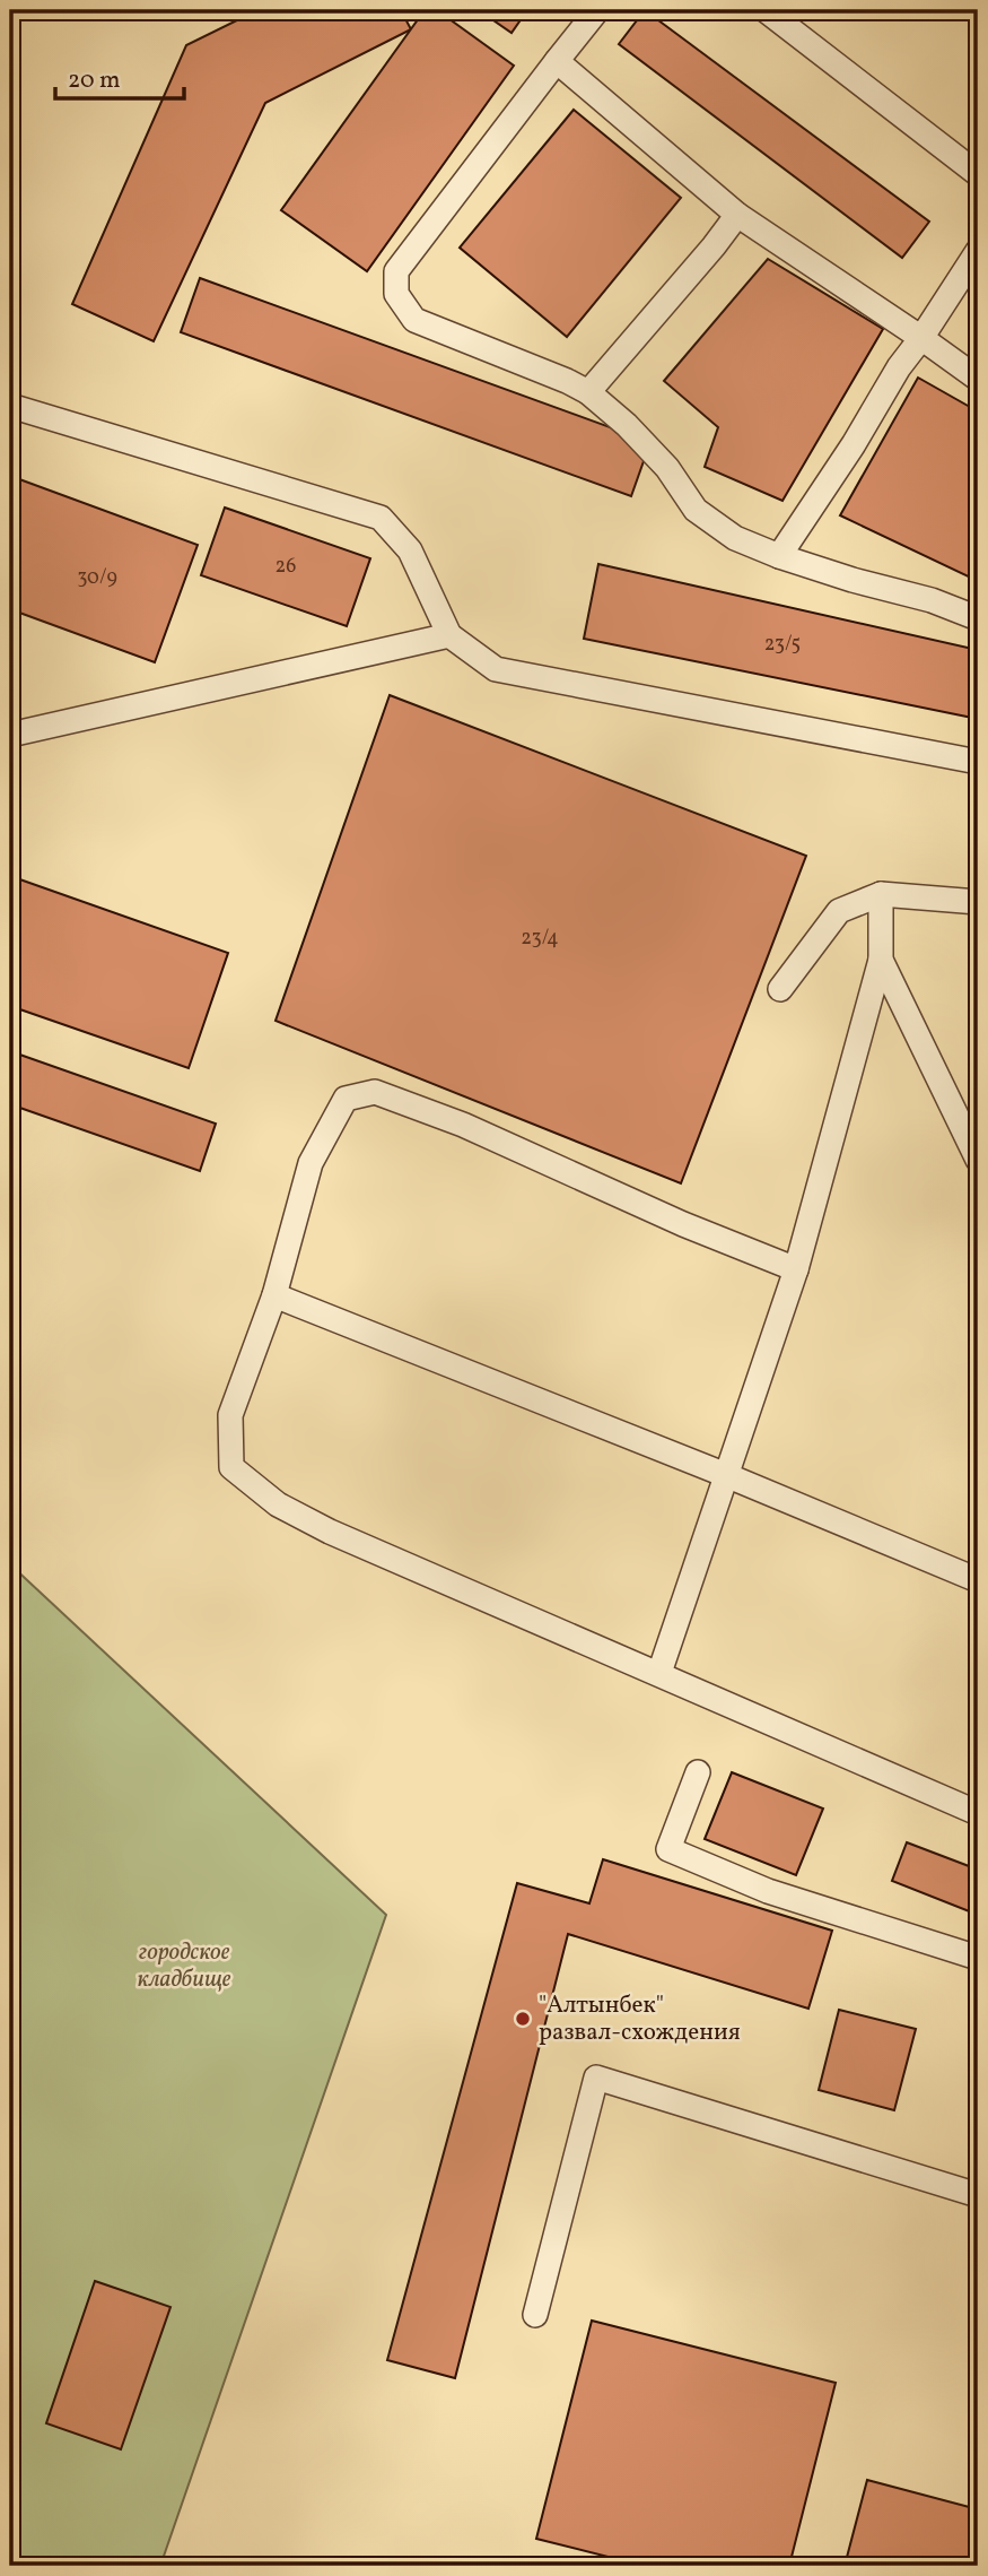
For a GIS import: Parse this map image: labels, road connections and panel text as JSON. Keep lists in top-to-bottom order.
{
  "parks": ["городское кладбище"],
  "places": ["\"Алтынбек\" развал-схождения"],
  "house_numbers": [
    "26",
    "30/9",
    "23/5",
    "23/4"
  ],
  "scale_bar": "20 m"
}
